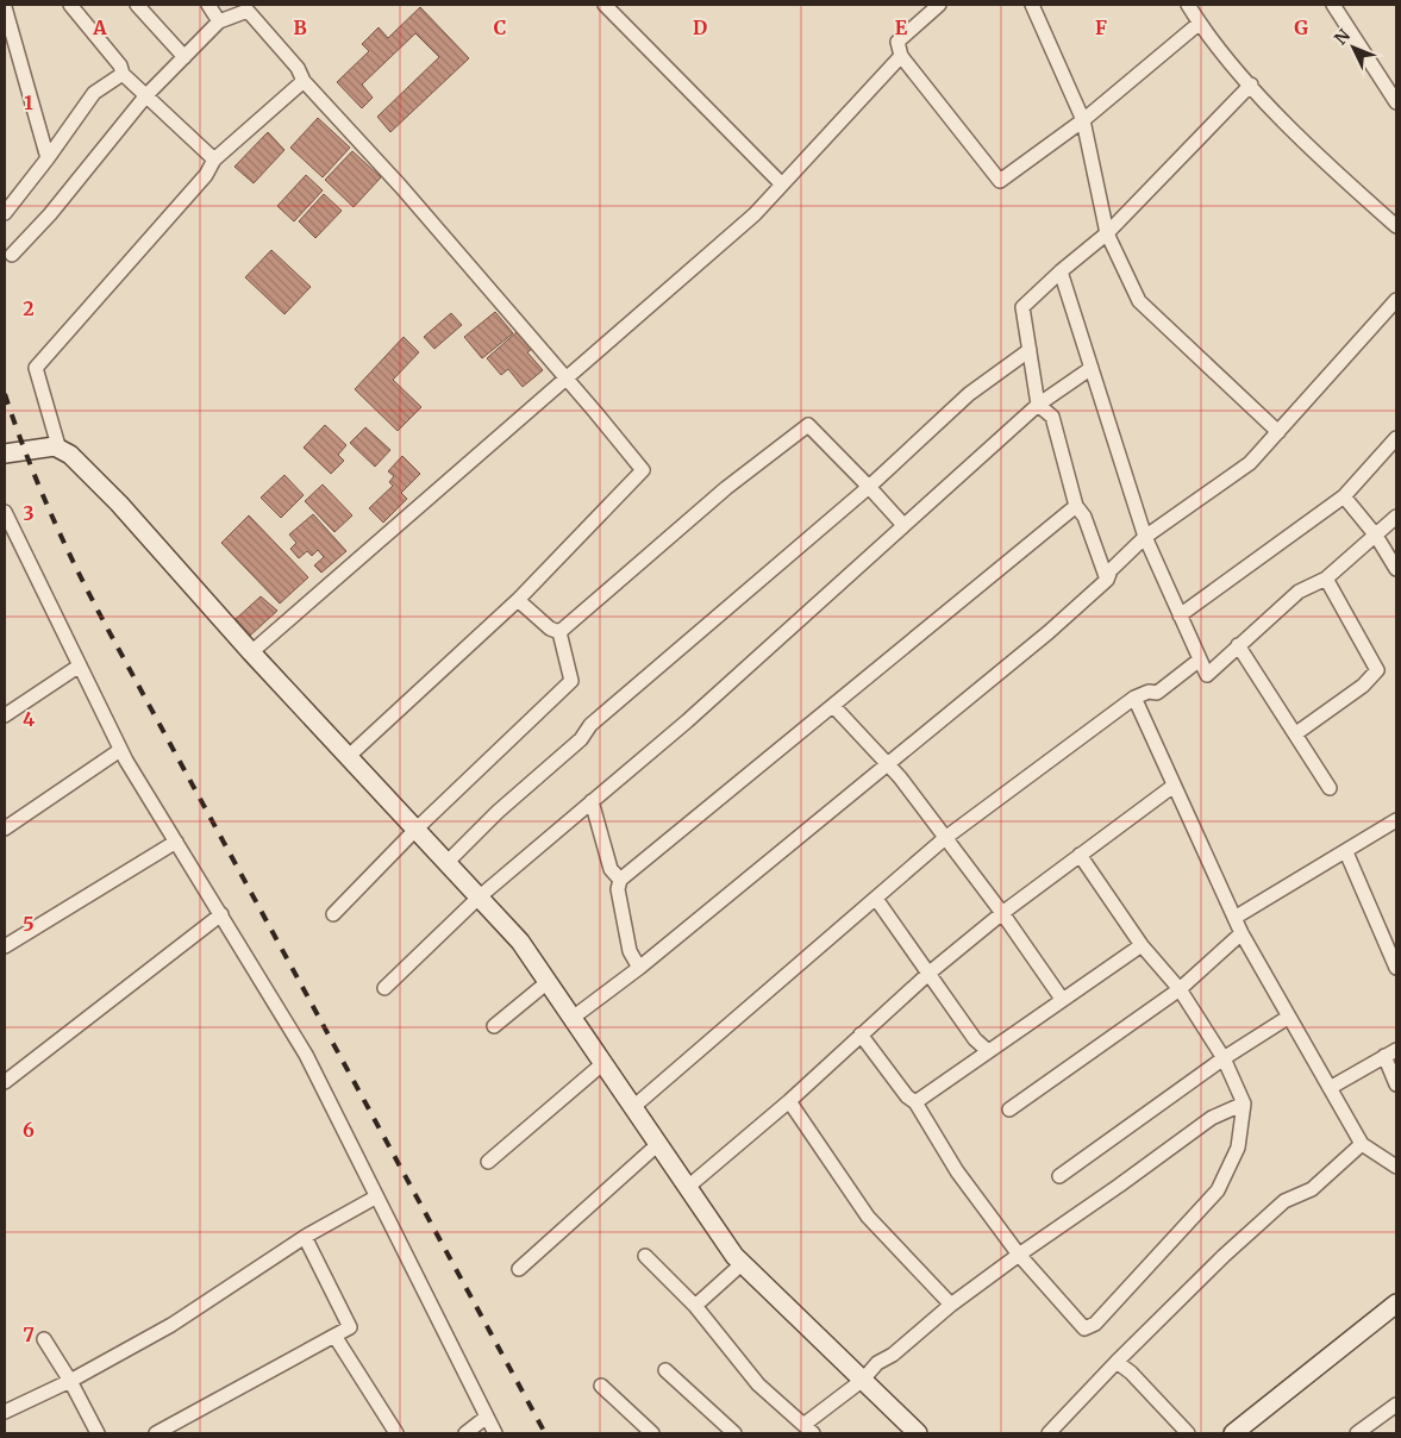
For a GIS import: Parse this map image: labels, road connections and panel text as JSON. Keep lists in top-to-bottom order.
{
  "north": "top left",
  "grid": {
    "columns": [
      "A",
      "B",
      "C",
      "D",
      "E",
      "F",
      "G"
    ],
    "rows": [
      "1",
      "2",
      "3",
      "4",
      "5",
      "6",
      "7"
    ]
  }
}
